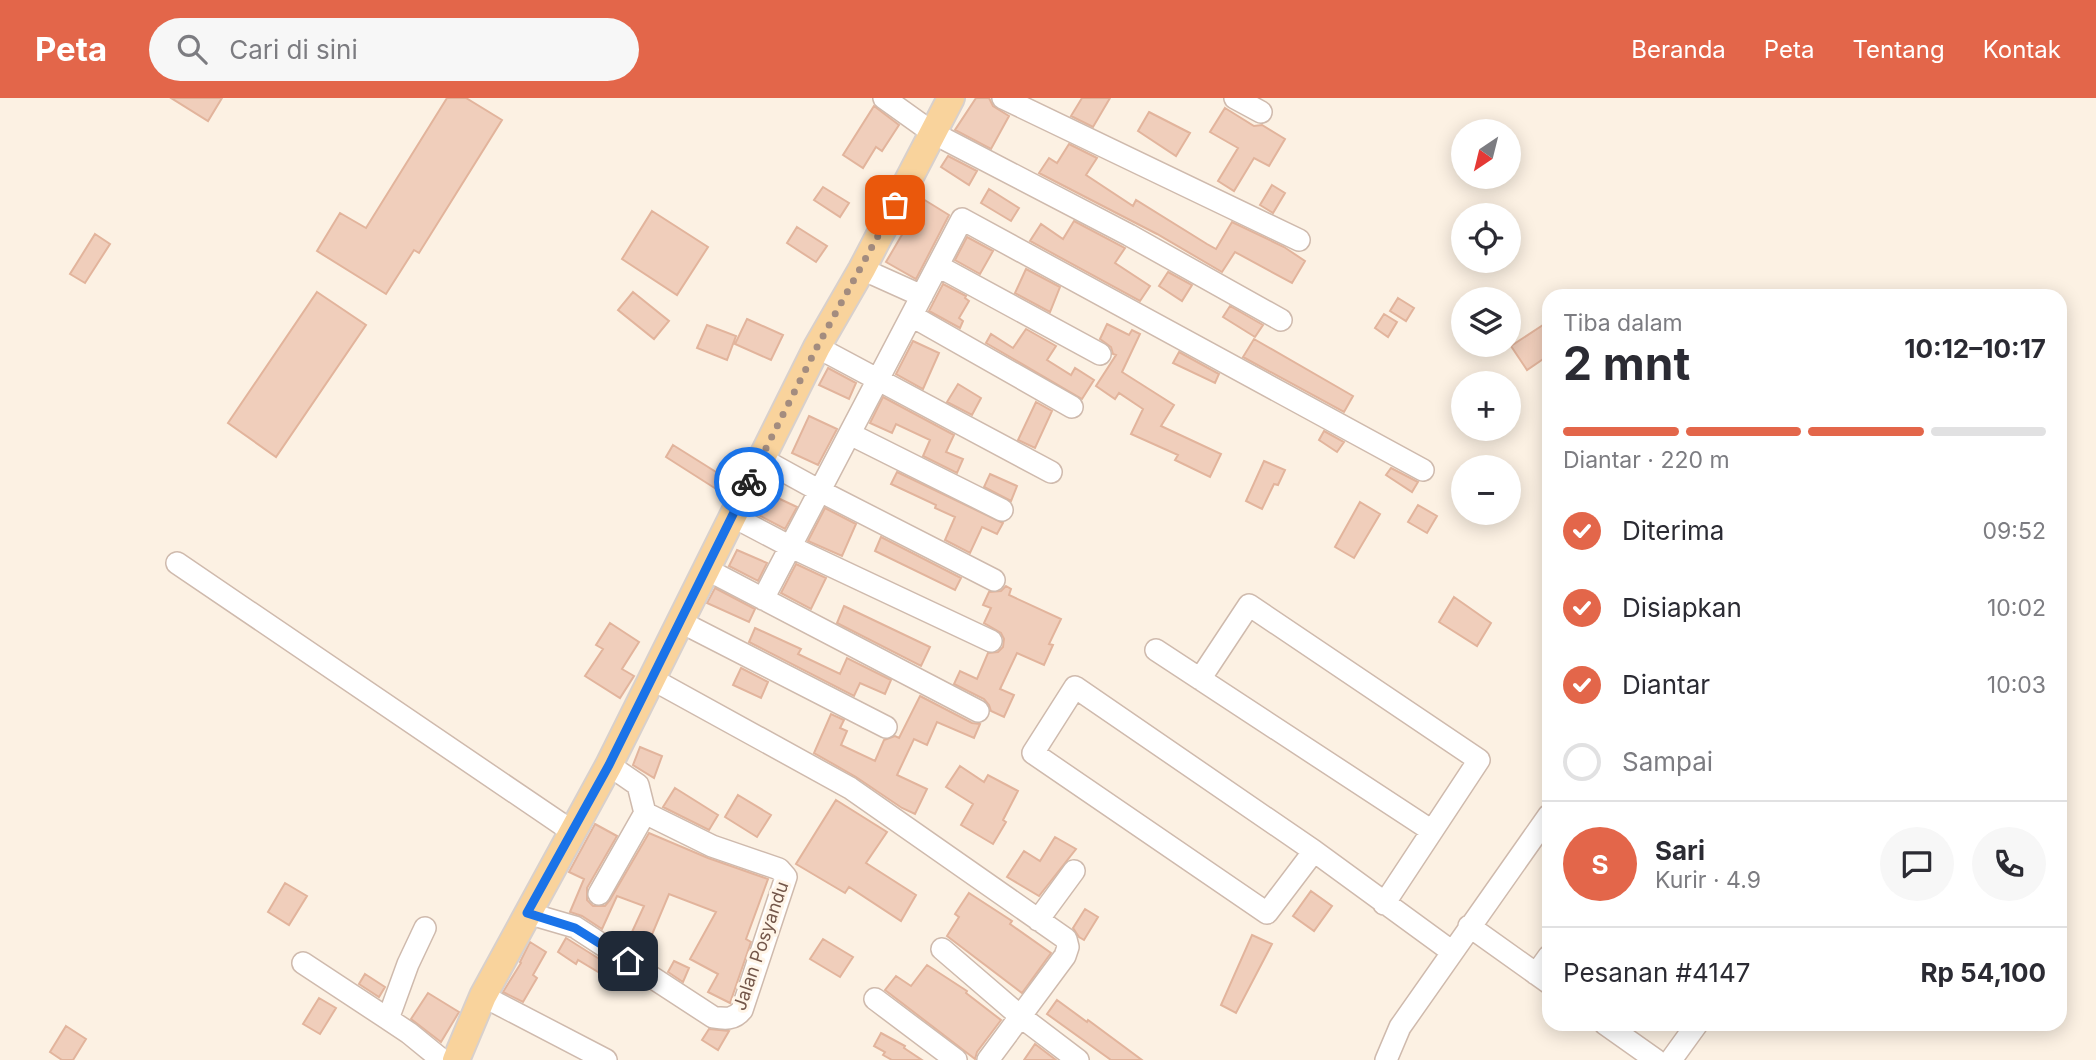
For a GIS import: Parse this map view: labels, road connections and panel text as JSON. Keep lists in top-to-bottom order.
{
  "streets": {
    "street": ["Jalan Posyandu"]
  },
  "north": "bottom left",
  "page": {
    "header": "Peta",
    "search": "Cari di sini",
    "nav": [
      "Beranda",
      "Peta",
      "Tentang",
      "Kontak"
    ],
    "map_buttons": ["+", "−"],
    "heading": ["2 mnt", "Tiba dalam", "10:12–10:17"],
    "panel": [
      "Sari",
      "Kurir · 4.9",
      "Pesanan #4147",
      "Rp 54,100"
    ],
    "bar": "Diantar · 220 m",
    "list": [
      ["Diterima", "09:52"],
      ["Disiapkan", "10:02"],
      ["Diantar", "10:03"],
      "Sampai"
    ],
    "round": "S"
  }
}
